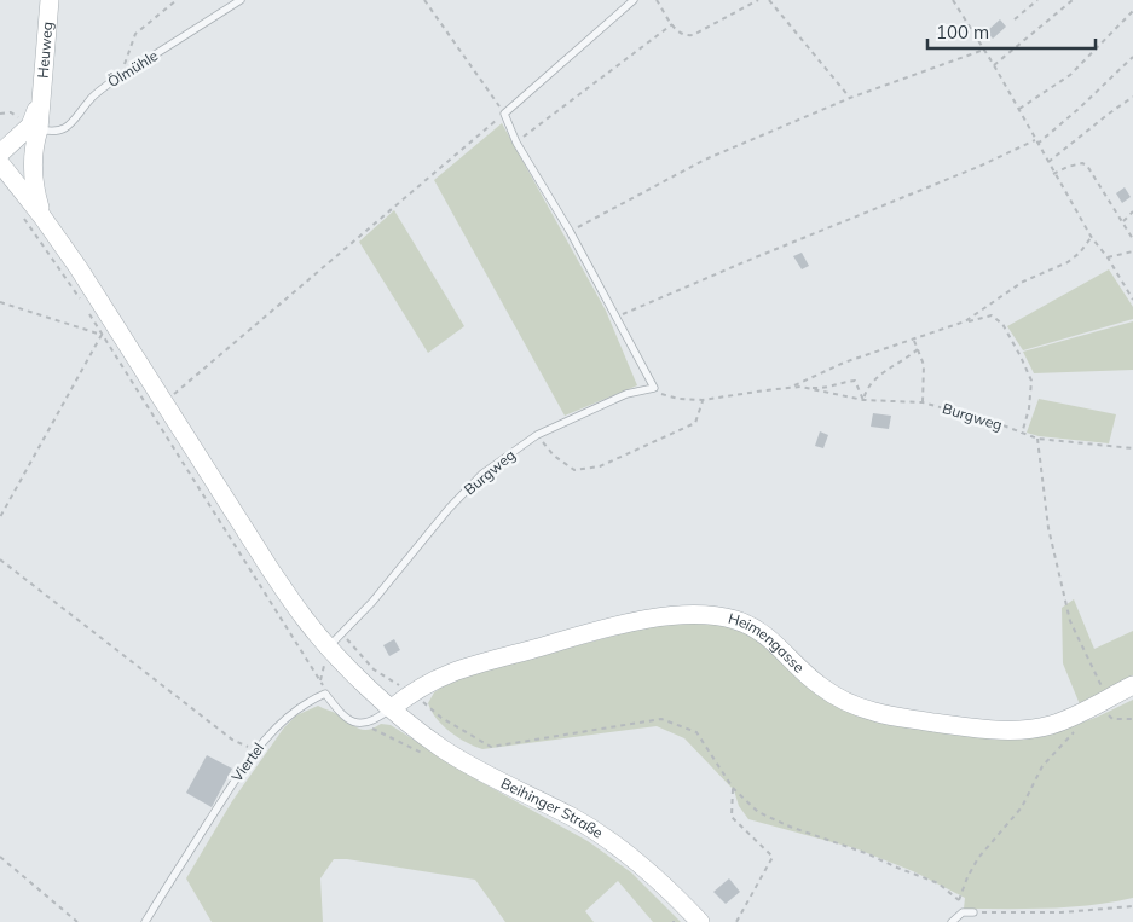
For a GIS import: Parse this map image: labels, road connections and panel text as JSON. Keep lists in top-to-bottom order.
{
  "streets": {
    "street": ["Heuweg", "Heimengasse", "Beihinger Straße"],
    "lane": ["Ölmühle", "Burgweg", "Viertel"]
  },
  "crossings": [
    ["Heuweg", "Ölmühle"],
    ["Burgweg", "Beihinger Straße"],
    ["Heimengasse", "Viertel"],
    ["Heimengasse", "Beihinger Straße"],
    ["Viertel", "Beihinger Straße"]
  ],
  "scale_bar": "100 m"
}
